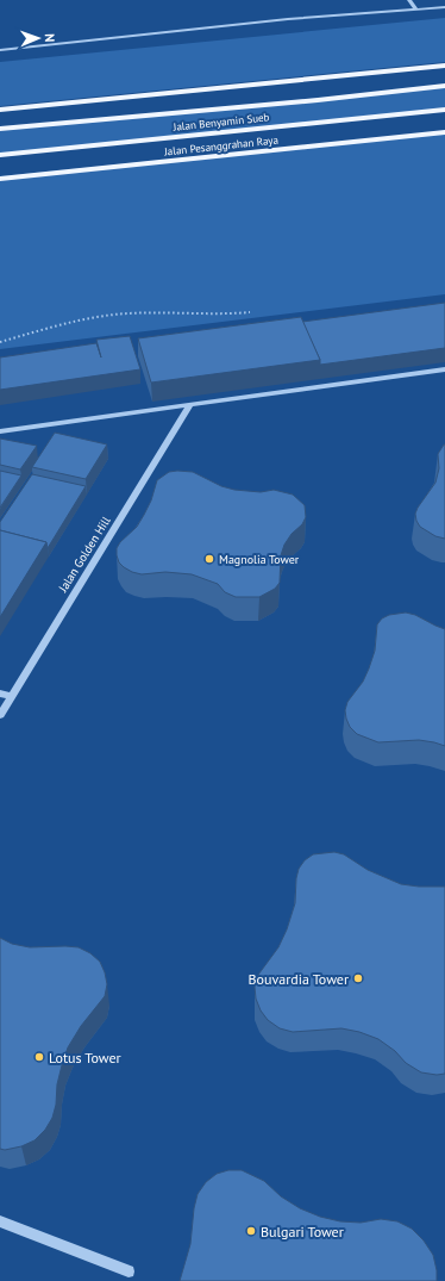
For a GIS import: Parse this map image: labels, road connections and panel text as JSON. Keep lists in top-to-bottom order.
{
  "streets": {
    "main road": ["Jalan Benyamin Sueb", "Jalan Pesanggrahan Raya"],
    "street": ["Jalan Golden Hill"]
  },
  "places": [
    "Magnolia Tower",
    "Bouvardia Tower",
    "Lotus Tower",
    "Bulgari Tower"
  ],
  "north": "right"
}
